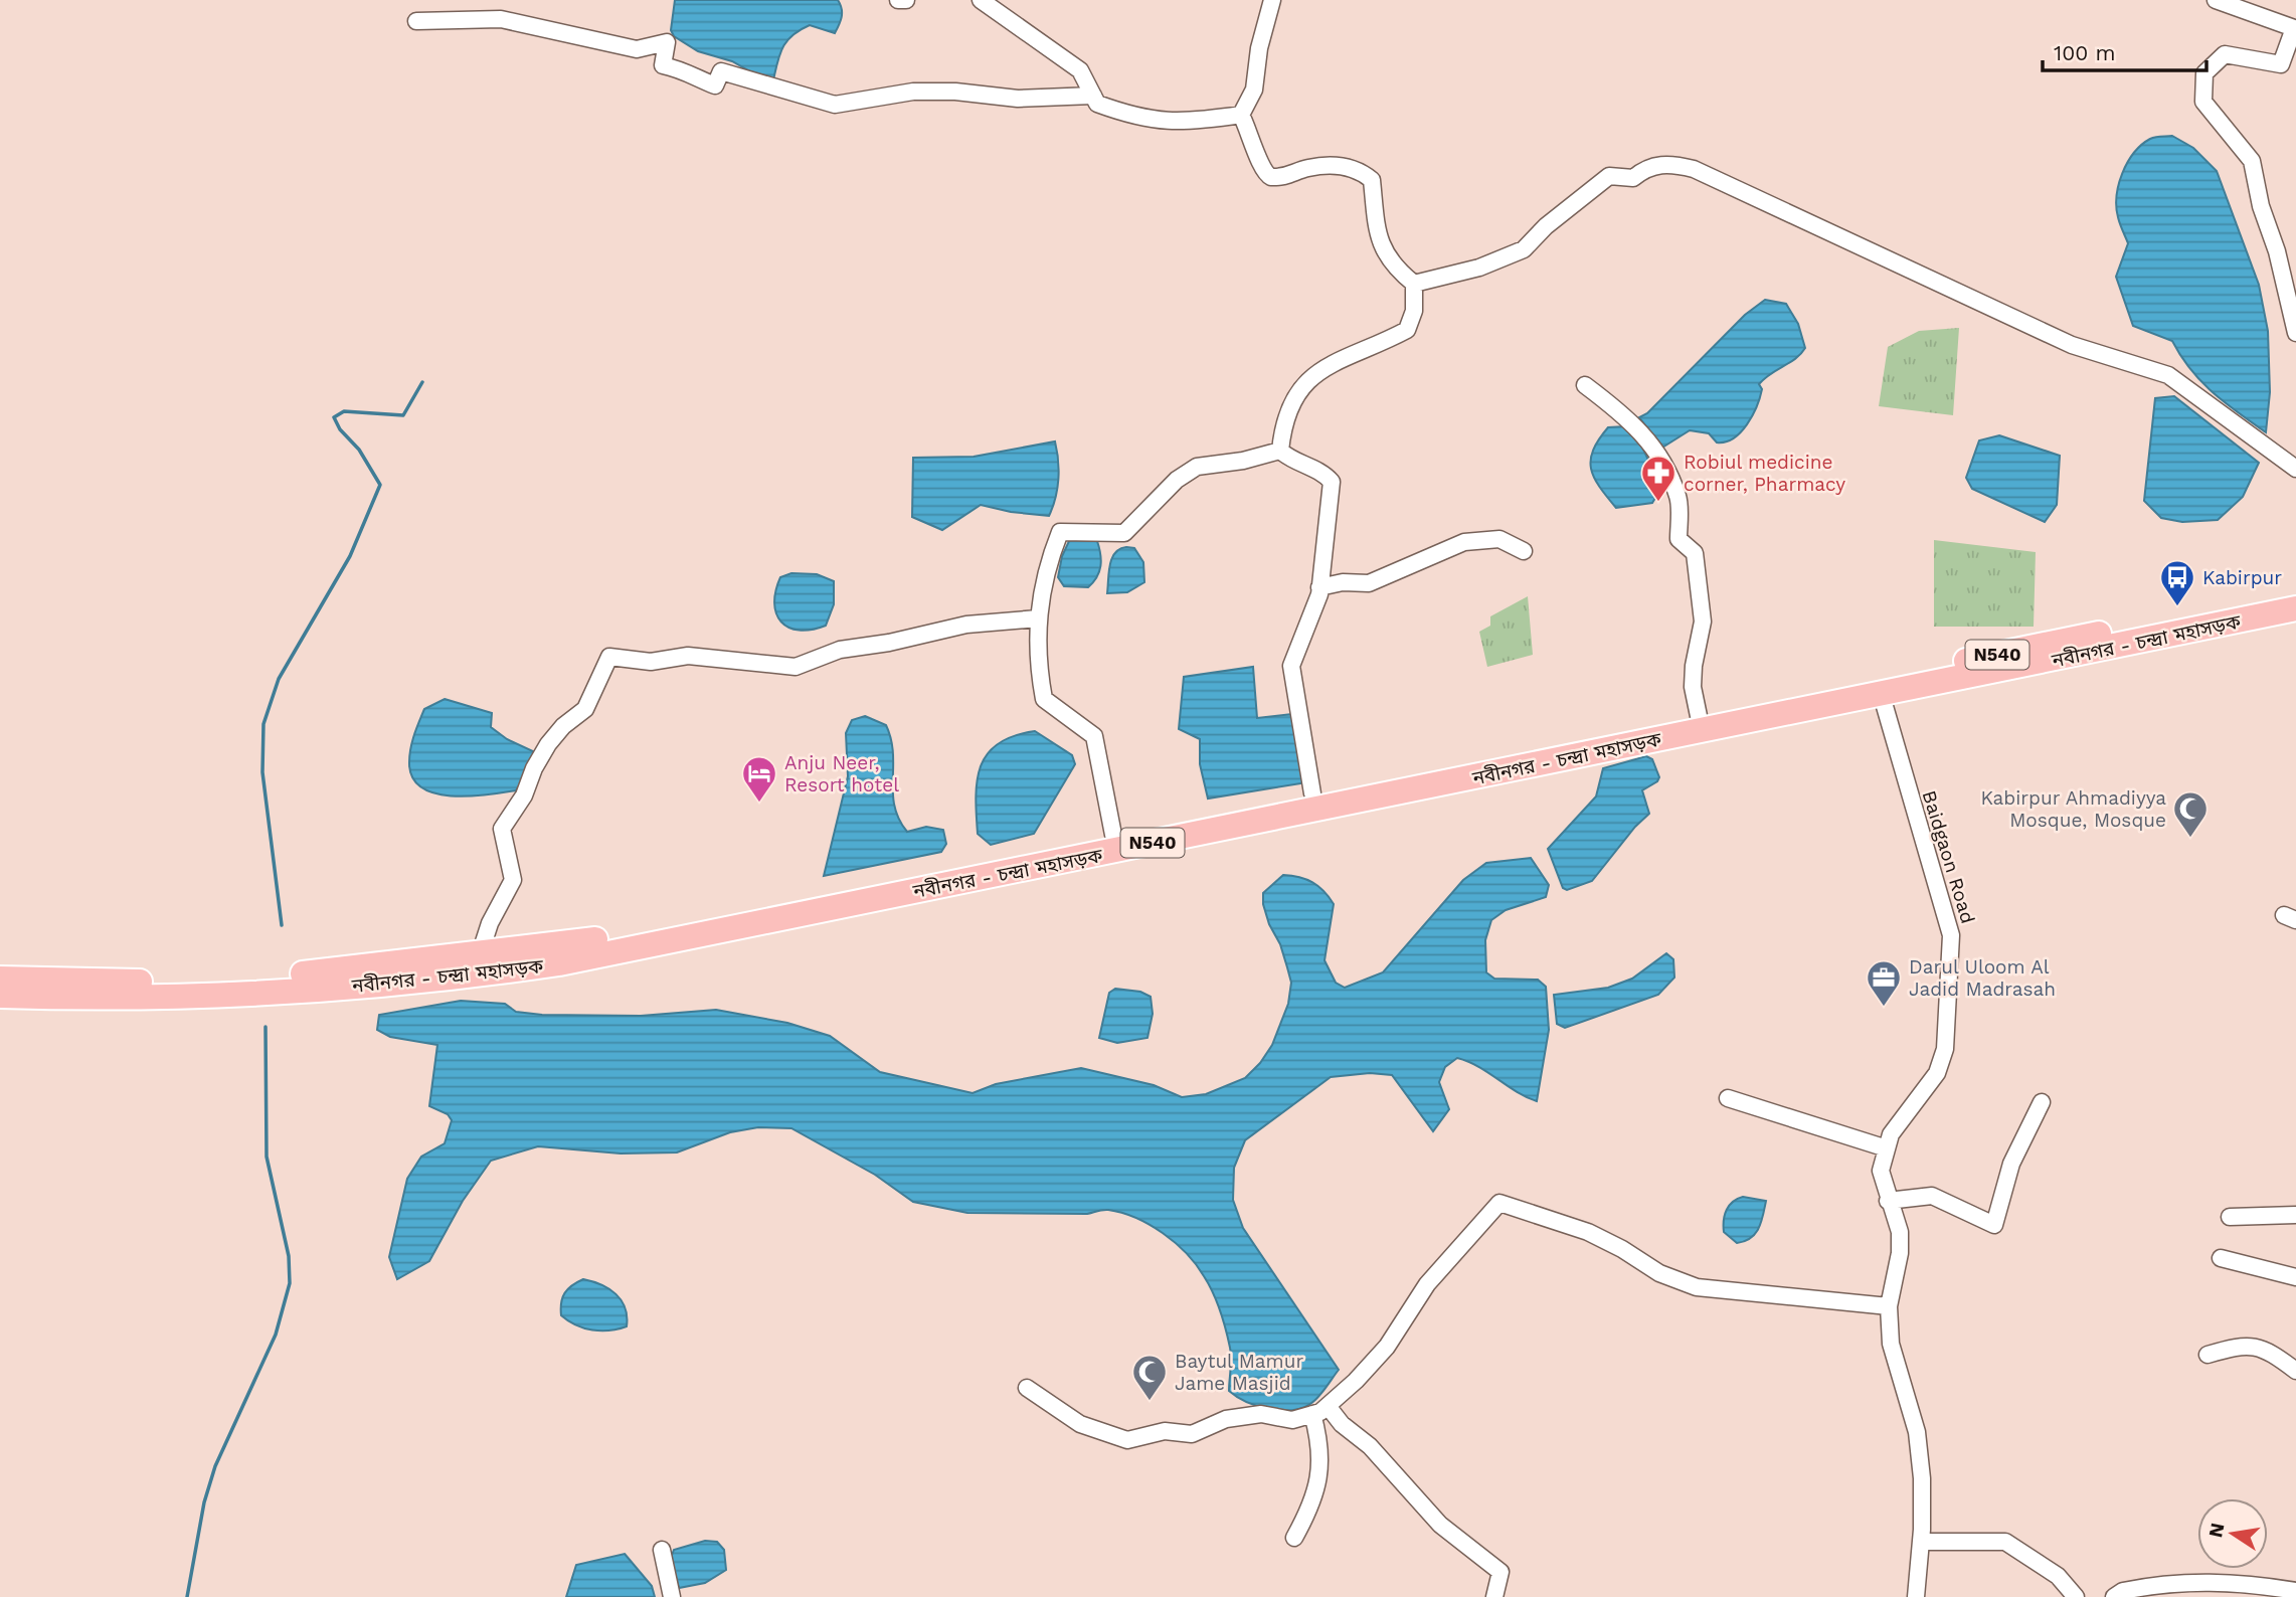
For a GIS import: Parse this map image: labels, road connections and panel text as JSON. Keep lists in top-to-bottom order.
{
  "streets": {
    "highway": ["নবীনগর - চন্দ্রা মহাসড়ক", "N540"],
    "street": ["Baidgaon Road"]
  },
  "crossings": [
    ["নবীনগর - চন্দ্রা মহাসড়ক", "Baidgaon Road"]
  ],
  "places": {
    "pharmacy": ["Robiul medicine corner, Pharmacy"],
    "bus stop": ["Kabirpur"],
    "hotel": ["Anju Neer, Resort hotel"],
    "mosque": ["Kabirpur Ahmadiyya Mosque, Mosque", "Baytul Mamur Jame Masjid"],
    "office": ["Darul Uloom Al Jadid Madrasah"]
  },
  "scale_bar": "100 m",
  "north": "left"
}
